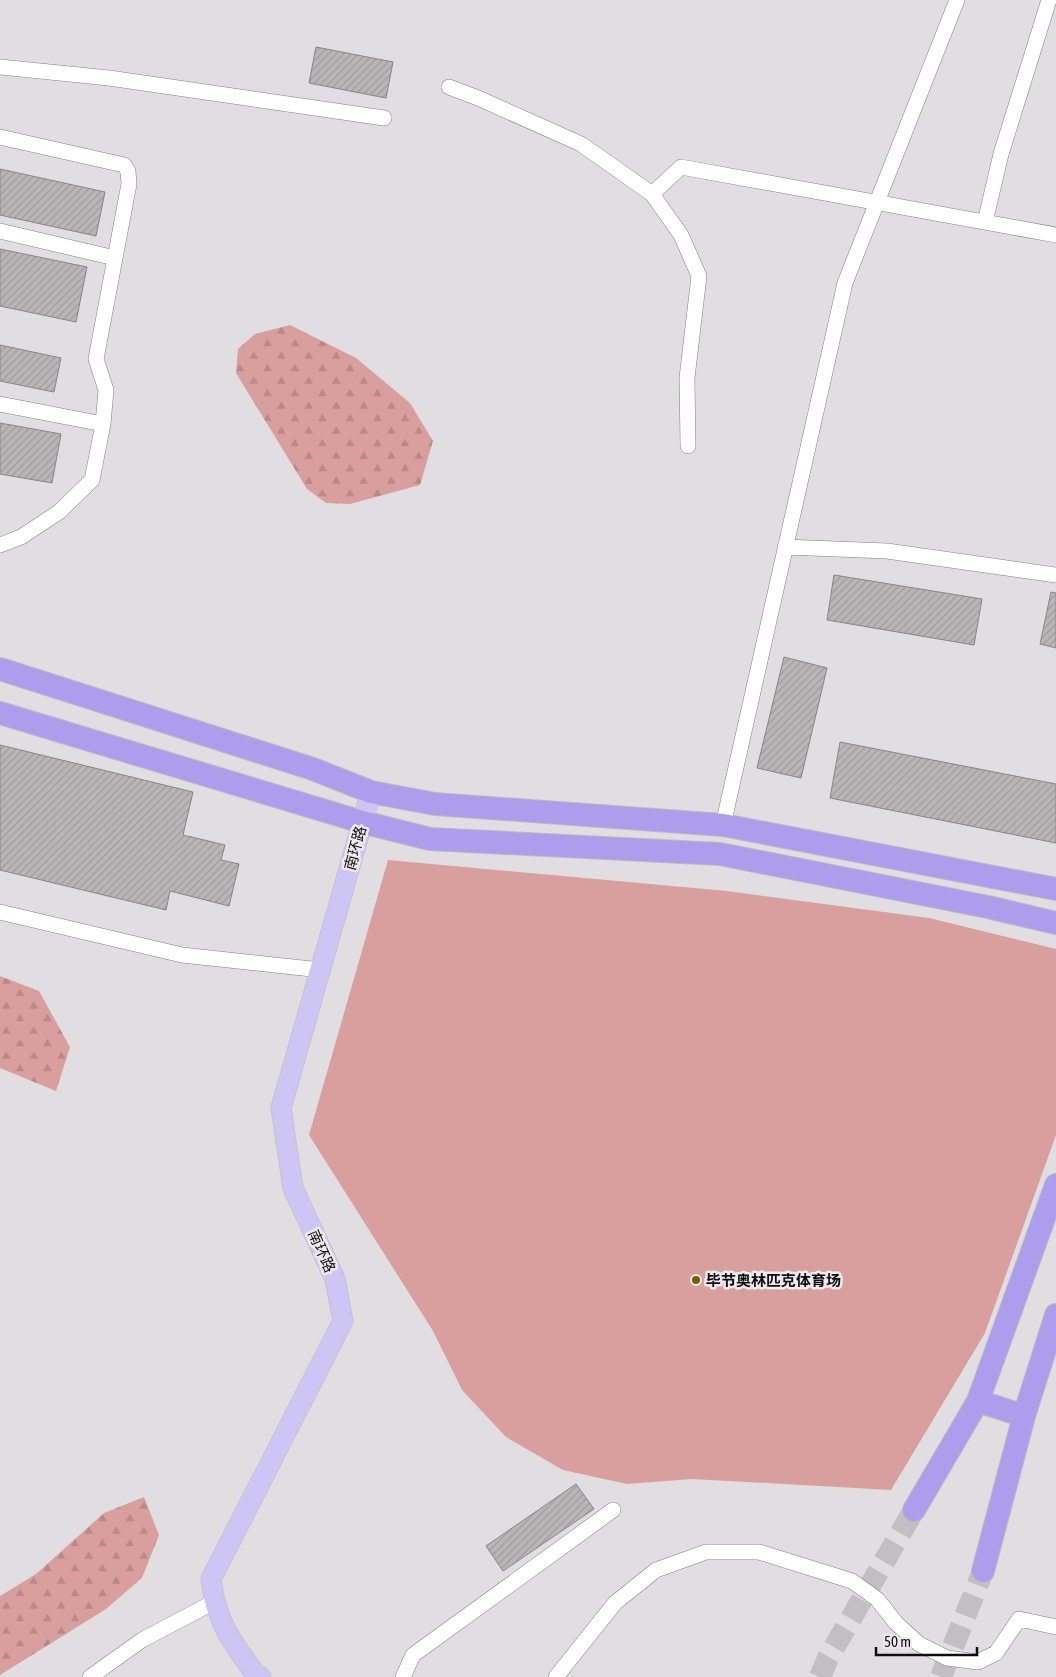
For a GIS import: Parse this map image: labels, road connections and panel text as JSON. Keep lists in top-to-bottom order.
{
  "streets": {
    "main road": ["南环路"]
  },
  "places": ["毕节奥林匹克体育场"],
  "scale_bar": "50 m"
}
